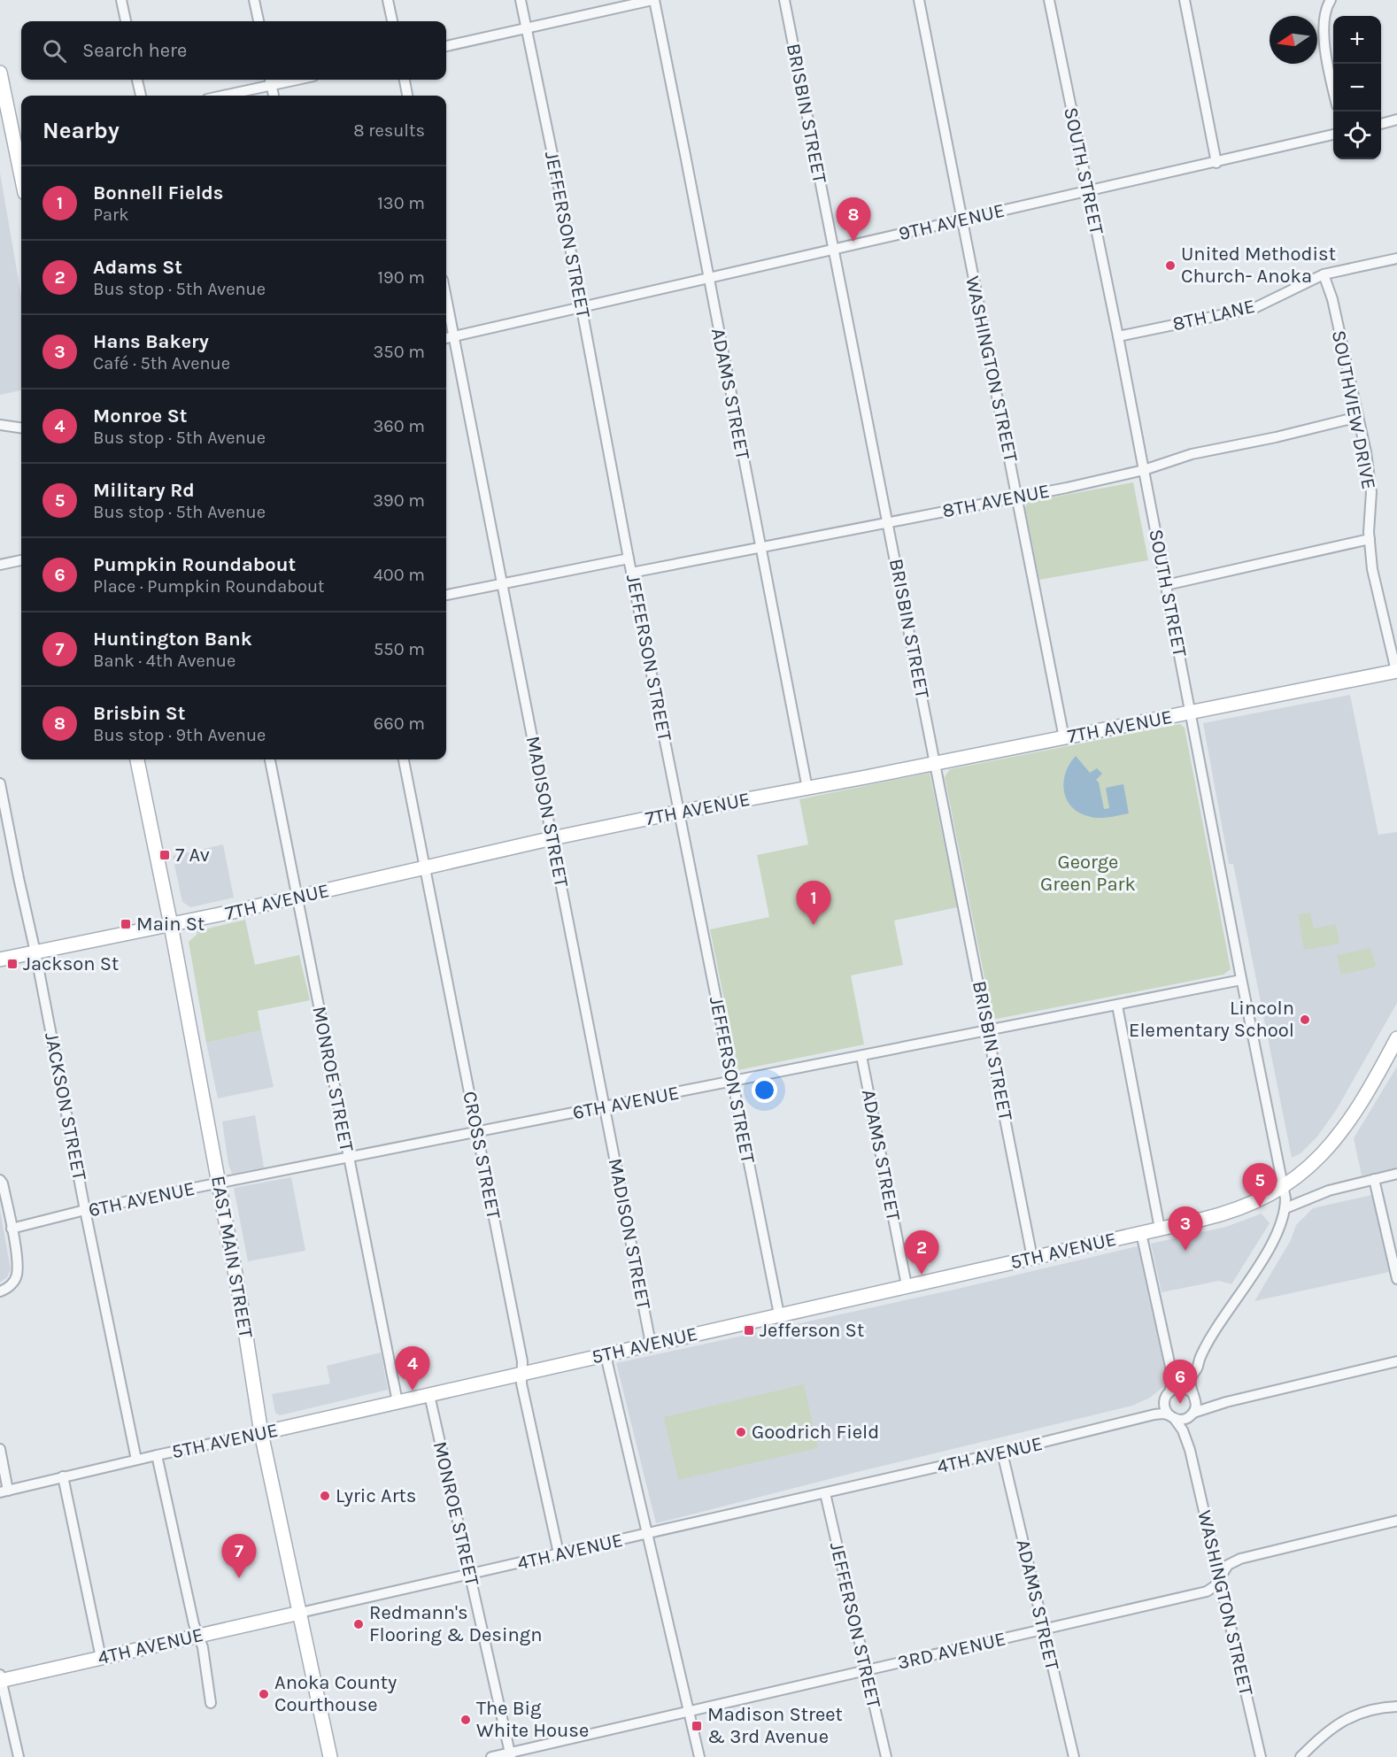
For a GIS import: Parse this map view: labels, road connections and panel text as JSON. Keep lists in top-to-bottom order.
{
  "streets": {
    "main road": [
      "7TH AVENUE",
      "5TH AVENUE",
      "EAST MAIN STREET",
      "4TH AVENUE"
    ],
    "street": [
      "BRISBIN STREET",
      "SOUTH STREET",
      "9TH AVENUE",
      "JEFFERSON STREET",
      "8TH LANE",
      "WASHINGTON STREET",
      "ADAMS STREET",
      "SOUTHVIEW DRIVE",
      "8TH AVENUE",
      "MADISON STREET",
      "MONROE STREET",
      "6TH AVENUE",
      "JACKSON STREET",
      "CROSS STREET",
      "3RD AVENUE"
    ]
  },
  "crossings": [
    ["BRISBIN STREET", "9TH AVENUE"],
    ["BRISBIN STREET", "8TH AVENUE"],
    ["BRISBIN STREET", "7TH AVENUE"],
    ["BRISBIN STREET", "6TH AVENUE"],
    ["BRISBIN STREET", "5TH AVENUE"],
    ["SOUTH STREET", "9TH AVENUE"],
    ["SOUTH STREET", "8TH LANE"],
    ["SOUTH STREET", "8TH AVENUE"],
    ["SOUTH STREET", "7TH AVENUE"],
    ["SOUTH STREET", "6TH AVENUE"],
    ["SOUTH STREET", "5TH AVENUE"],
    ["9TH AVENUE", "JEFFERSON STREET"],
    ["9TH AVENUE", "WASHINGTON STREET"],
    ["9TH AVENUE", "ADAMS STREET"],
    ["9TH AVENUE", "MADISON STREET"],
    ["JEFFERSON STREET", "8TH AVENUE"],
    ["JEFFERSON STREET", "7TH AVENUE"],
    ["JEFFERSON STREET", "6TH AVENUE"],
    ["JEFFERSON STREET", "5TH AVENUE"],
    ["JEFFERSON STREET", "4TH AVENUE"],
    ["JEFFERSON STREET", "3RD AVENUE"],
    ["8TH LANE", "SOUTHVIEW DRIVE"],
    ["WASHINGTON STREET", "8TH AVENUE"],
    ["WASHINGTON STREET", "7TH AVENUE"],
    ["WASHINGTON STREET", "4TH AVENUE"],
    ["WASHINGTON STREET", "3RD AVENUE"],
    ["ADAMS STREET", "8TH AVENUE"],
    ["ADAMS STREET", "7TH AVENUE"],
    ["ADAMS STREET", "6TH AVENUE"],
    ["ADAMS STREET", "5TH AVENUE"],
    ["ADAMS STREET", "4TH AVENUE"],
    ["ADAMS STREET", "3RD AVENUE"],
    ["SOUTHVIEW DRIVE", "8TH AVENUE"],
    ["SOUTHVIEW DRIVE", "7TH AVENUE"],
    ["7TH AVENUE", "MADISON STREET"],
    ["7TH AVENUE", "MONROE STREET"],
    ["7TH AVENUE", "JACKSON STREET"],
    ["7TH AVENUE", "CROSS STREET"],
    ["7TH AVENUE", "EAST MAIN STREET"],
    ["MADISON STREET", "6TH AVENUE"],
    ["MADISON STREET", "5TH AVENUE"],
    ["MONROE STREET", "6TH AVENUE"],
    ["MONROE STREET", "5TH AVENUE"],
    ["MONROE STREET", "4TH AVENUE"],
    ["MONROE STREET", "3RD AVENUE"],
    ["6TH AVENUE", "JACKSON STREET"],
    ["6TH AVENUE", "CROSS STREET"],
    ["6TH AVENUE", "EAST MAIN STREET"],
    ["JACKSON STREET", "5TH AVENUE"],
    ["CROSS STREET", "5TH AVENUE"],
    ["CROSS STREET", "4TH AVENUE"],
    ["5TH AVENUE", "EAST MAIN STREET"],
    ["EAST MAIN STREET", "4TH AVENUE"]
  ],
  "parks": ["George Green Park"],
  "places": {
    "other": [
      "United Methodist Church- Anoka",
      "Lincoln Elementary School",
      "Goodrich Field",
      "Lyric Arts",
      "Redmann's Flooring & Desingn",
      "Anoka County Courthouse",
      "The Big White House"
    ],
    "transit": [
      "7 Av",
      "Main St",
      "Jackson St",
      "Jefferson St",
      "Madison Street & 3rd Avenue"
    ]
  },
  "north": "left",
  "page": {
    "map_buttons": ["+", "−"],
    "search": "Search here",
    "heading": ["Nearby", "8 results"],
    "list": [
      {
        "mark": "1",
        "name": "Bonnell Fields",
        "note": "Park",
        "value": "130 m"
      },
      {
        "mark": "2",
        "name": "Adams St",
        "note": "Bus stop · 5th Avenue",
        "value": "190 m"
      },
      {
        "mark": "3",
        "name": "Hans Bakery",
        "note": "Café · 5th Avenue",
        "value": "350 m"
      },
      {
        "mark": "4",
        "name": "Monroe St",
        "note": "Bus stop · 5th Avenue",
        "value": "360 m"
      },
      {
        "mark": "5",
        "name": "Military Rd",
        "note": "Bus stop · 5th Avenue",
        "value": "390 m"
      },
      {
        "mark": "6",
        "name": "Pumpkin Roundabout",
        "note": "Place · Pumpkin Roundabout",
        "value": "400 m"
      },
      {
        "mark": "7",
        "name": "Huntington Bank",
        "note": "Bank · 4th Avenue",
        "value": "550 m"
      },
      {
        "mark": "8",
        "name": "Brisbin St",
        "note": "Bus stop · 9th Avenue",
        "value": "660 m"
      }
    ],
    "pins": [
      "8",
      "1",
      "5",
      "3",
      "2",
      "4",
      "6",
      "7"
    ]
  }
}
